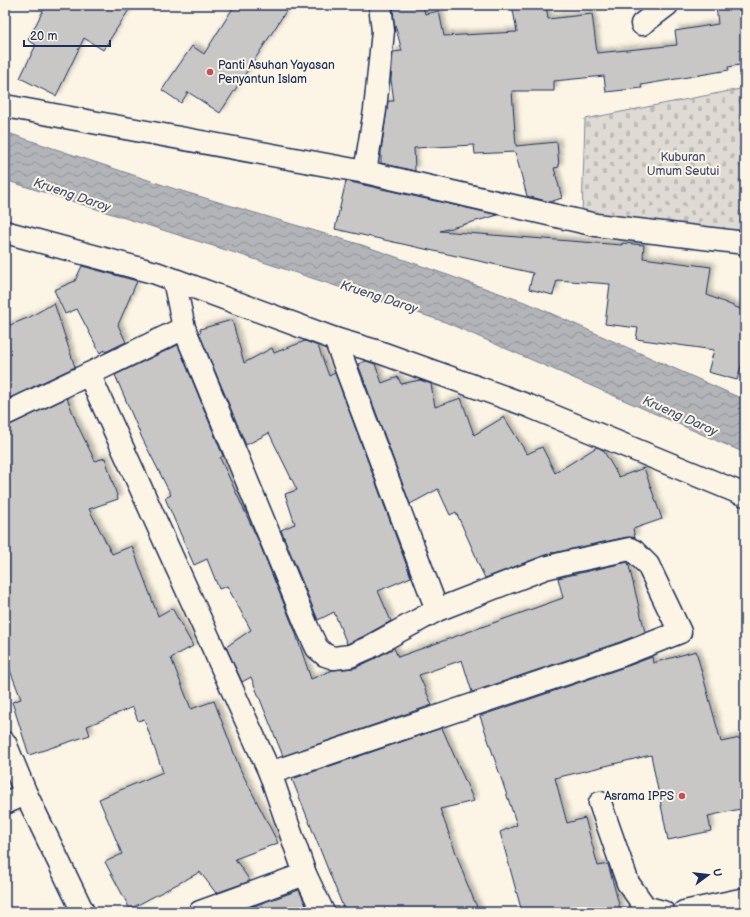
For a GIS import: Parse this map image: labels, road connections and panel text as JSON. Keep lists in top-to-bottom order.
{
  "water": ["Krueng Daroy"],
  "parks": ["Kuburan Umum Seutui"],
  "places": ["Panti Asuhan Yayasan Penyantun Islam", "Asrama IPPS"],
  "scale_bar": "20 m",
  "north": "right"
}
